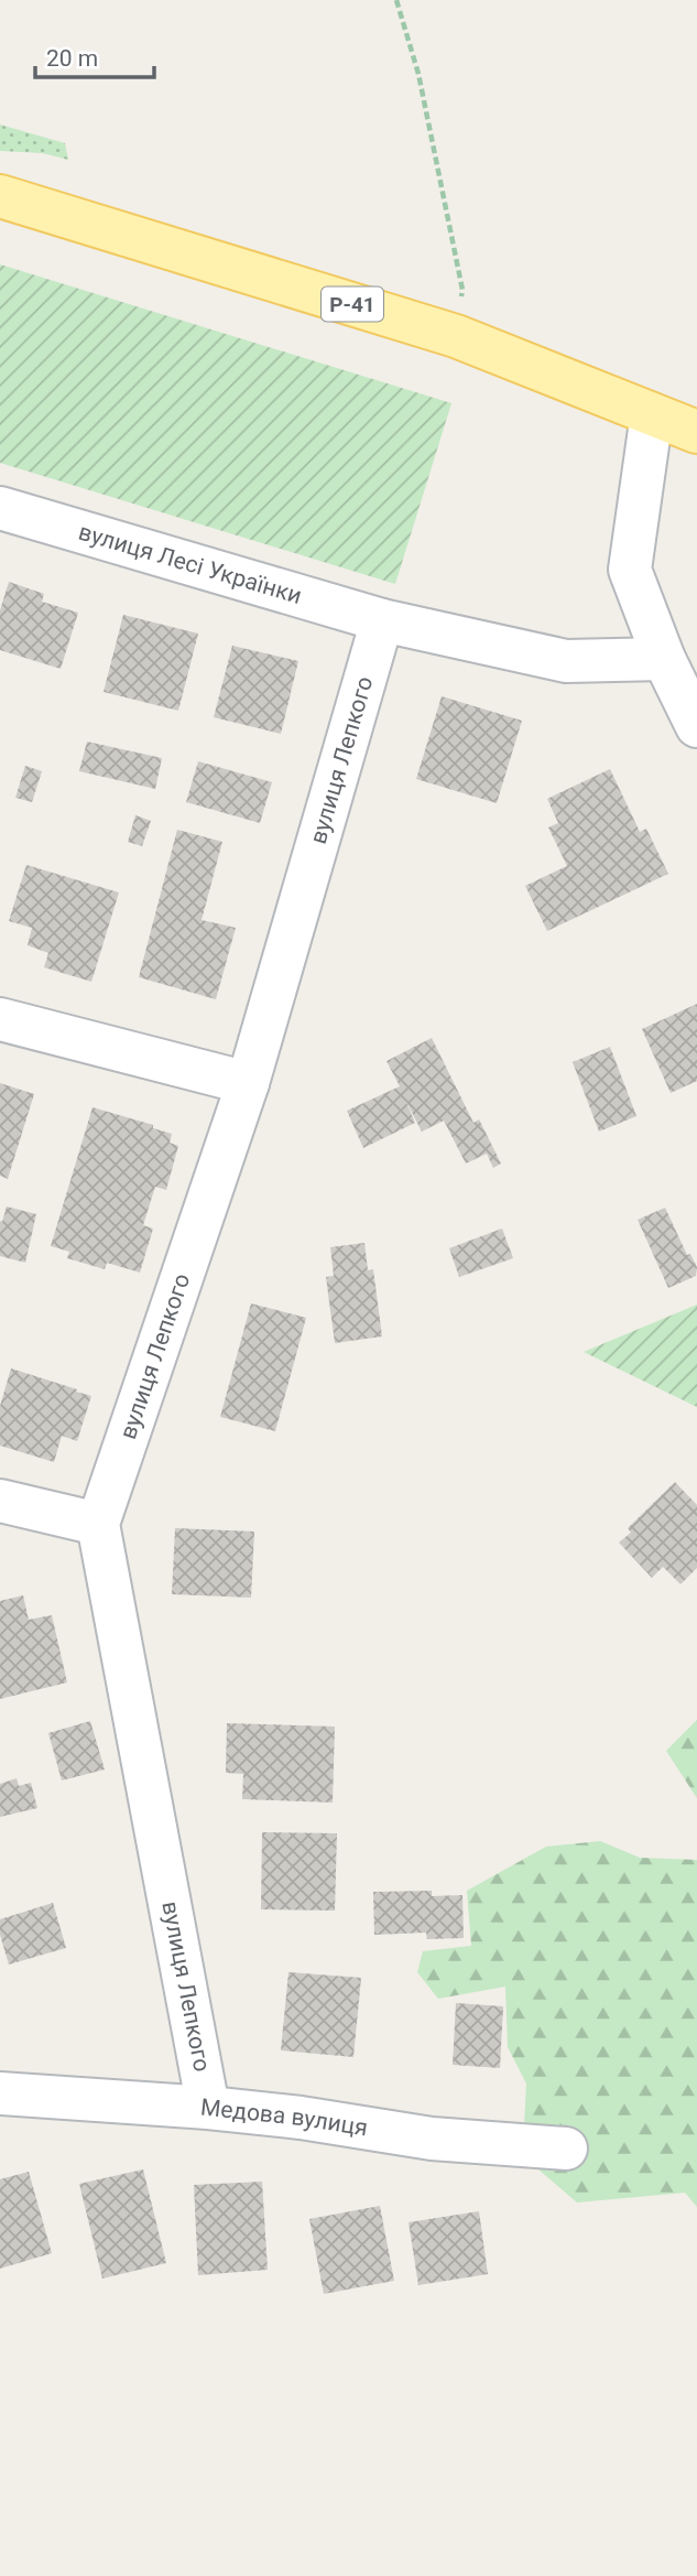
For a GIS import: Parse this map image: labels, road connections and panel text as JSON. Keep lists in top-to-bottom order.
{
  "streets": {
    "main road": ["Р-41"],
    "street": ["вулиця Лесі Українки", "вулиця Лепкого", "Медова вулиця"]
  },
  "crossings": [
    ["вулиця Лесі Українки", "вулиця Лепкого"],
    ["вулиця Лепкого", "Медова вулиця"]
  ],
  "scale_bar": "20 m"
}
